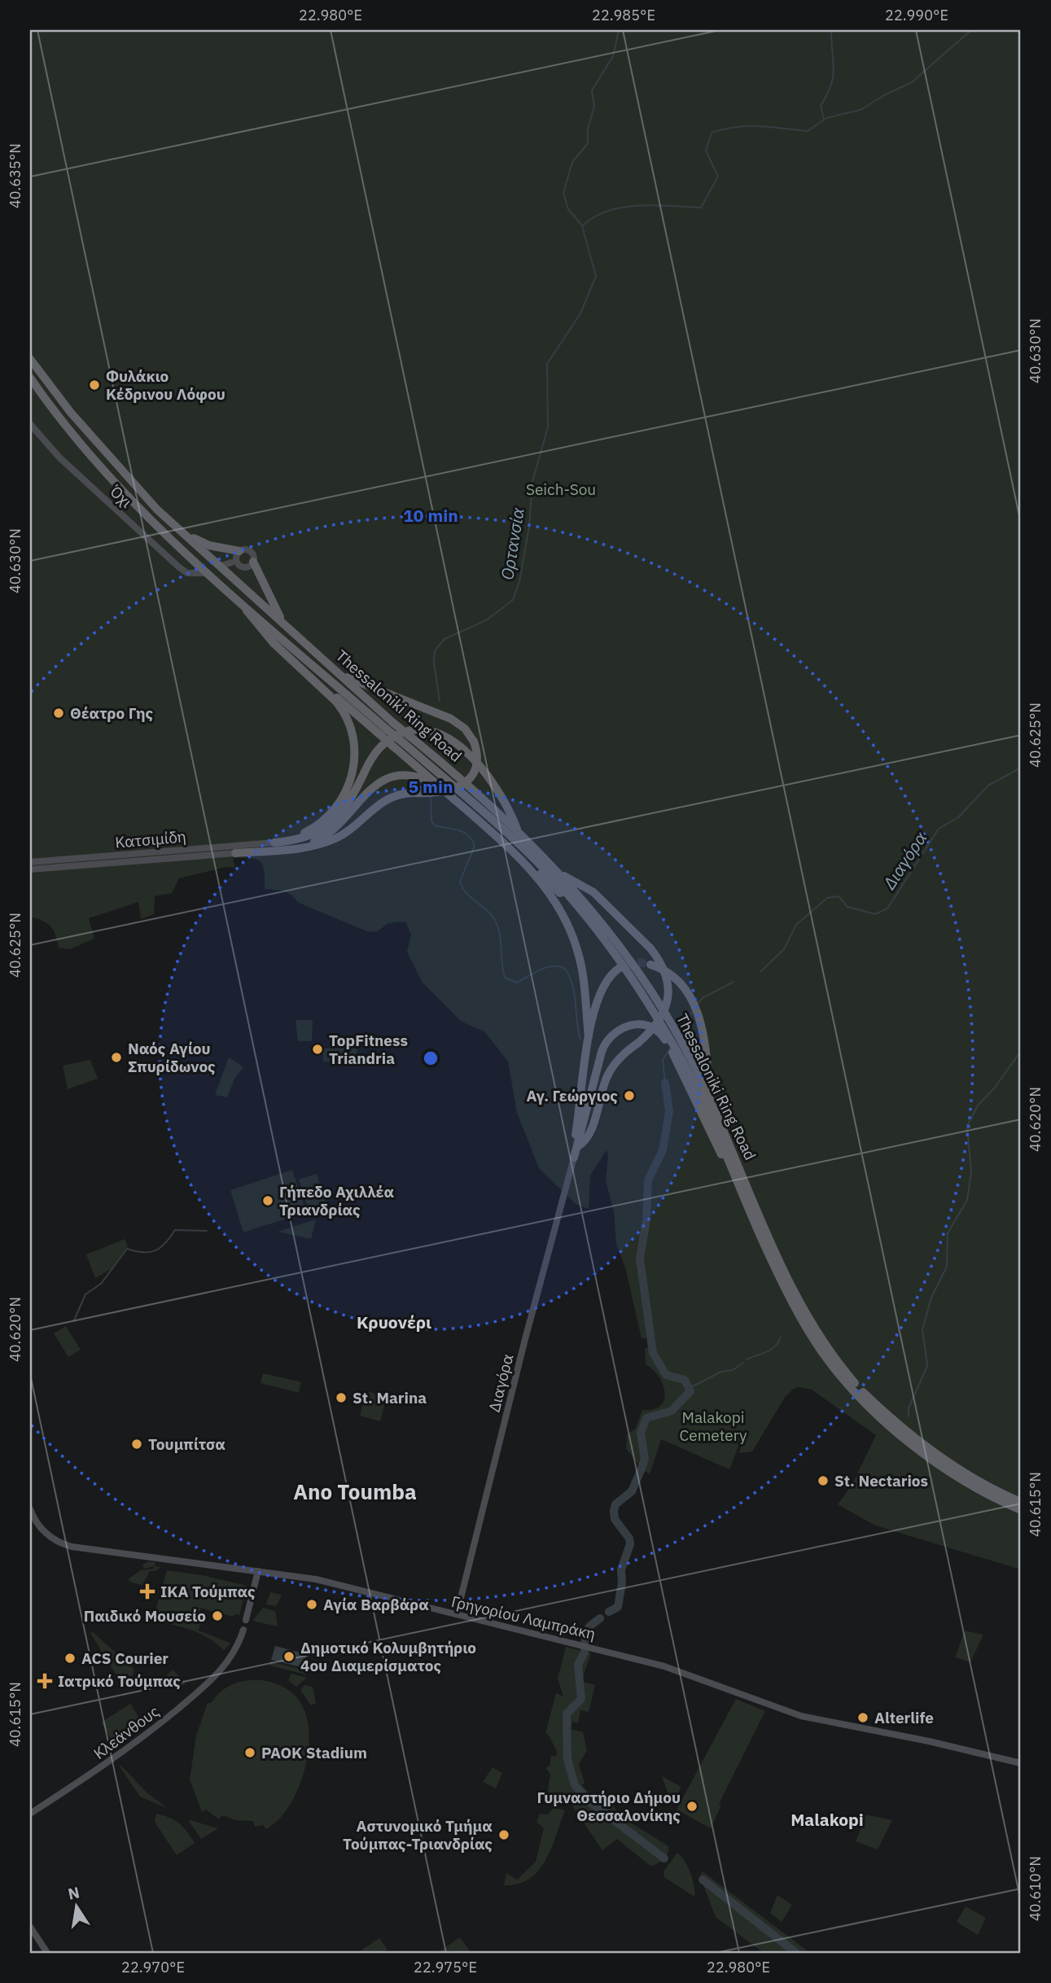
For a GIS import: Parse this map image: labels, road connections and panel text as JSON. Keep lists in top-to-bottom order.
{
  "streets": {
    "highway": ["Thessaloniki Ring Road"],
    "main road": [
      "Όχι",
      "Κατσιμίδη",
      "Διαγόρα",
      "Γρηγορίου Λαμπράκη",
      "Κλεάνθους"
    ]
  },
  "crossings": [
    ["Διαγόρα", "Γρηγορίου Λαμπράκη"]
  ],
  "districts": ["Κρυονέρι", "Ano Toumba", "Malakopi"],
  "water": ["Ορτανσία", "Διαγόρα"],
  "parks": ["Seich-Sou", "Malakopi Cemetery"],
  "places": {
    "other": [
      "Φυλάκιο Κέδρινου Λόφου",
      "Θέατρο Γης",
      "TopFitness Triandria",
      "Ναός Αγίου Σπυρίδωνος",
      "Αγ. Γεώργιος",
      "Γήπεδο Αχιλλέα Τριανδρίας",
      "St. Marina",
      "Τουμπίτσα",
      "St. Nectarios",
      "Αγία Βαρβάρα",
      "Παιδικό Μουσείο",
      "Δημοτικό Κολυμβητήριο 4ου Διαμερίσματος",
      "ACS Courier",
      "Alterlife",
      "PAOK Stadium",
      "Γυμναστήριο Δήμου Θεσσαλονίκης",
      "Αστυνομικό Τμήμα Τούμπας-Τριανδρίας"
    ],
    "health": ["ΙΚΑ Τούμπας", "Ιατρικό Τούμπας"]
  },
  "north": "top",
  "coordinates": [
    "22.980°E",
    "22.985°E",
    "22.990°E",
    "40.635°N",
    "40.630°N",
    "40.625°N",
    "40.620°N",
    "40.615°N",
    "40.610°N",
    "22.970°E",
    "22.975°E"
  ],
  "rings": ["10 min", "5 min"]
}
